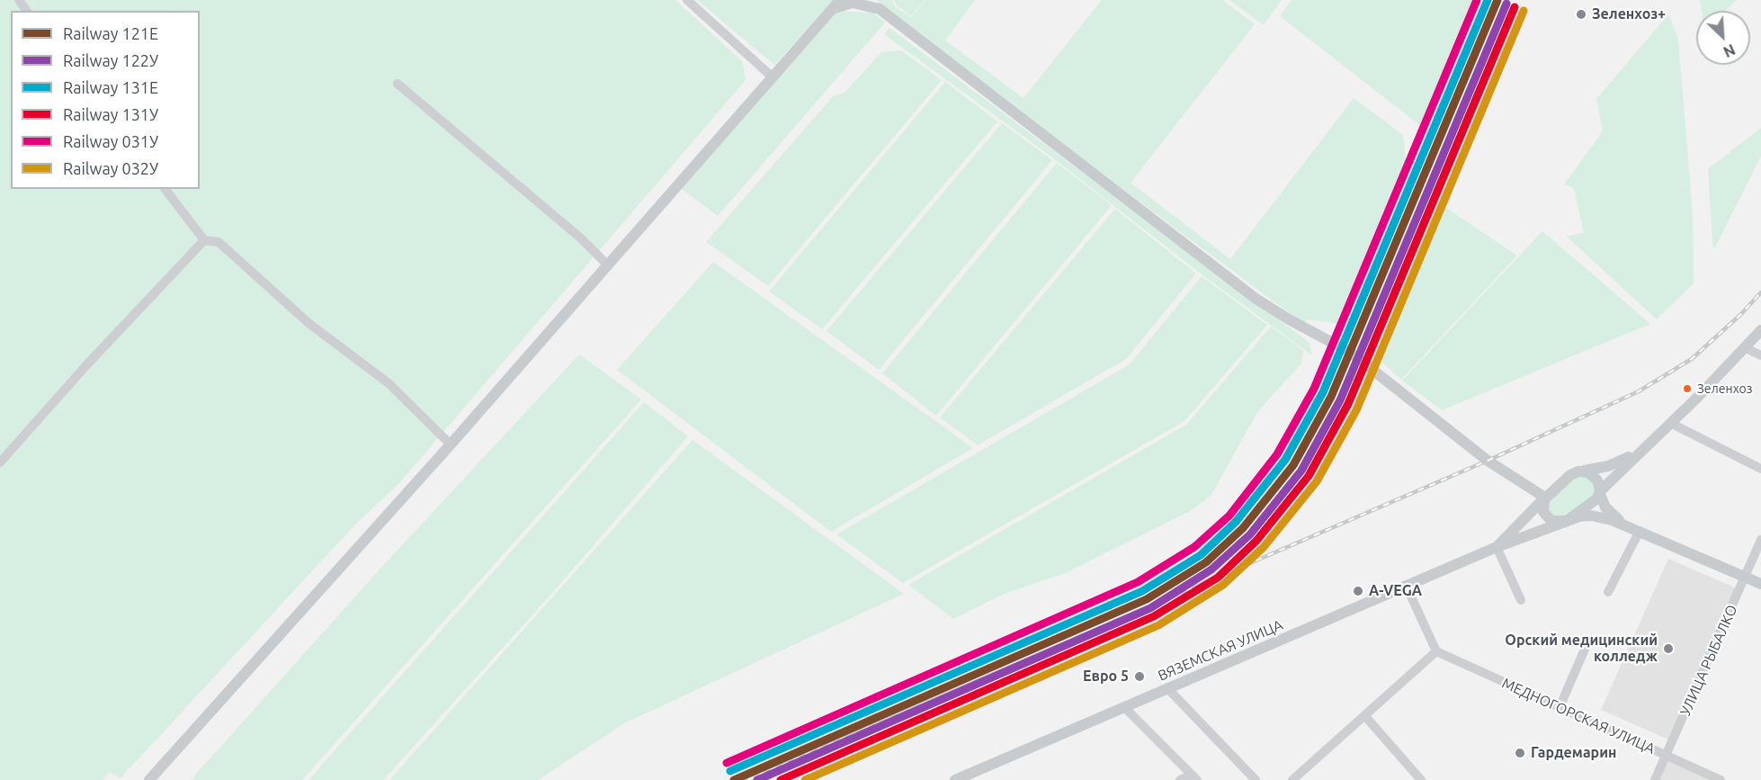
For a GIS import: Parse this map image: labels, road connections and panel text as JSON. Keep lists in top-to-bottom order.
{
  "streets": {
    "main road": ["ВЯЗЕМСКАЯ УЛИЦА"],
    "street": ["УЛИЦА РЫБАЛКО", "МЕДНОГОРСКАЯ УЛИЦА"]
  },
  "crossings": [
    ["УЛИЦА РЫБАЛКО", "МЕДНОГОРСКАЯ УЛИЦА"]
  ],
  "places": [
    "Зеленхоз+",
    "Зеленхоз",
    "A-VEGA",
    "Орский медицинский колледж",
    "Евро 5",
    "Гардемарин"
  ],
  "lines": [
    "rail line 121Е",
    "rail line 131Е",
    "rail line 031У",
    "rail line 122У",
    "rail line 131У",
    "rail line 032У"
  ],
  "legend": [
    "Railway 121Е",
    "Railway 122У",
    "Railway 131Е",
    "Railway 131У",
    "Railway 031У",
    "Railway 032У"
  ],
  "north": "bottom right"
}
